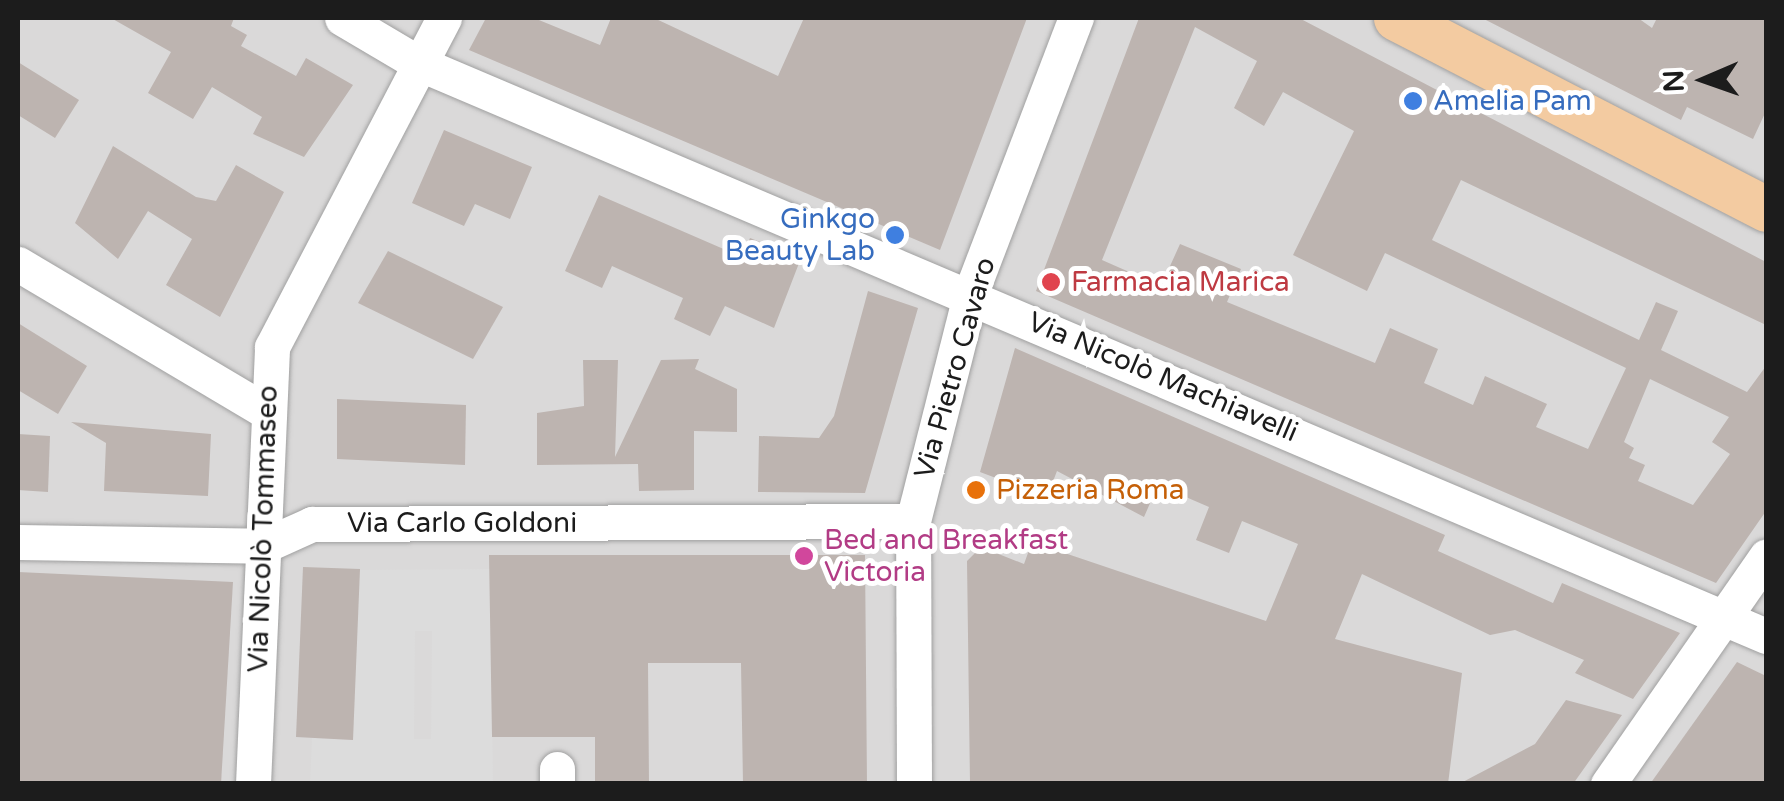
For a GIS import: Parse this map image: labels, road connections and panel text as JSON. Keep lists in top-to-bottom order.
{
  "streets": {
    "street": [
      "Via Pietro Cavaro",
      "Via Nicolò Machiavelli",
      "Via Carlo Goldoni",
      "Via Nicolò Tommaseo"
    ]
  },
  "crossings": [
    ["Via Pietro Cavaro", "Via Nicolò Machiavelli"],
    ["Via Pietro Cavaro", "Via Carlo Goldoni"],
    ["Via Nicolò Machiavelli", "Via Nicolò Tommaseo"],
    ["Via Carlo Goldoni", "Via Nicolò Tommaseo"]
  ],
  "places": [
    "Amelia Pam",
    "Ginkgo Beauty Lab",
    "Farmacia Marica",
    "Pizzeria Roma",
    "Bed and Breakfast Victoria"
  ],
  "north": "left"
}
